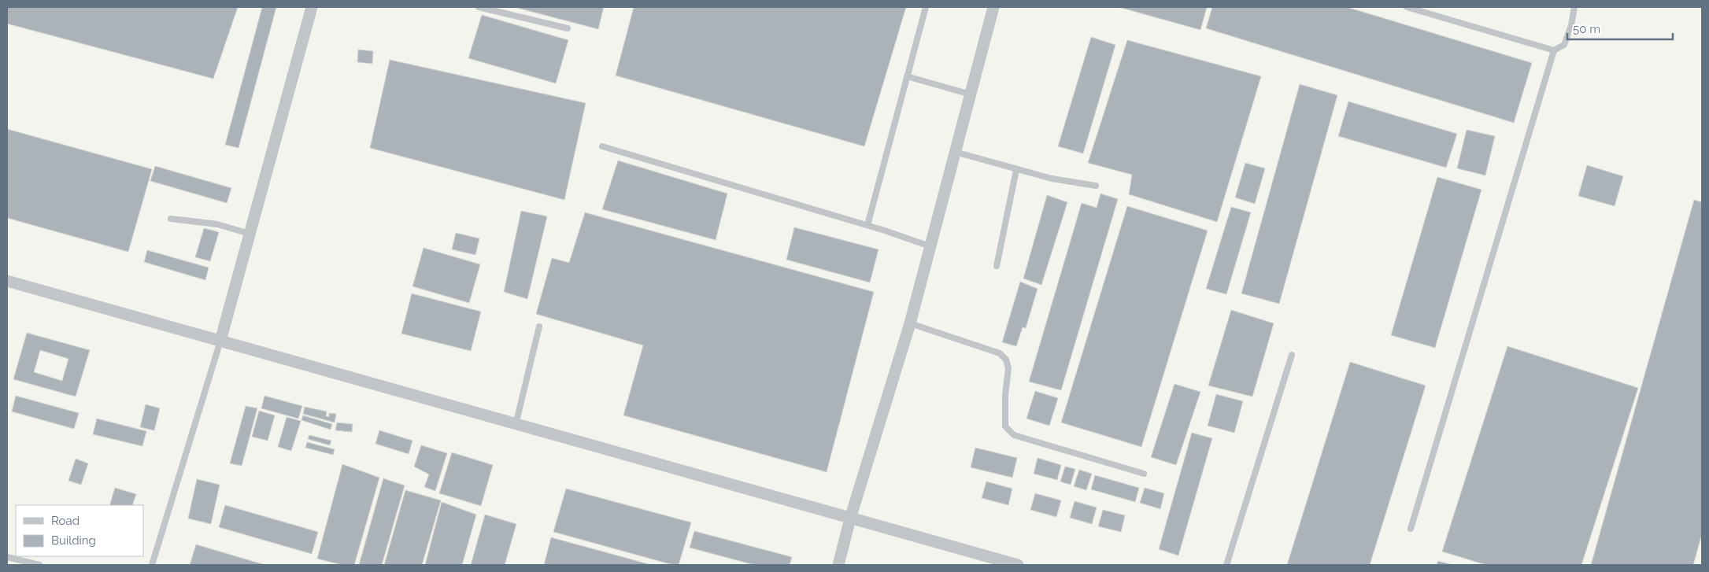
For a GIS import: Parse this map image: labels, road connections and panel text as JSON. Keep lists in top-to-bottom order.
{
  "legend": ["Road", "Building"],
  "scale_bar": "50 m"
}
